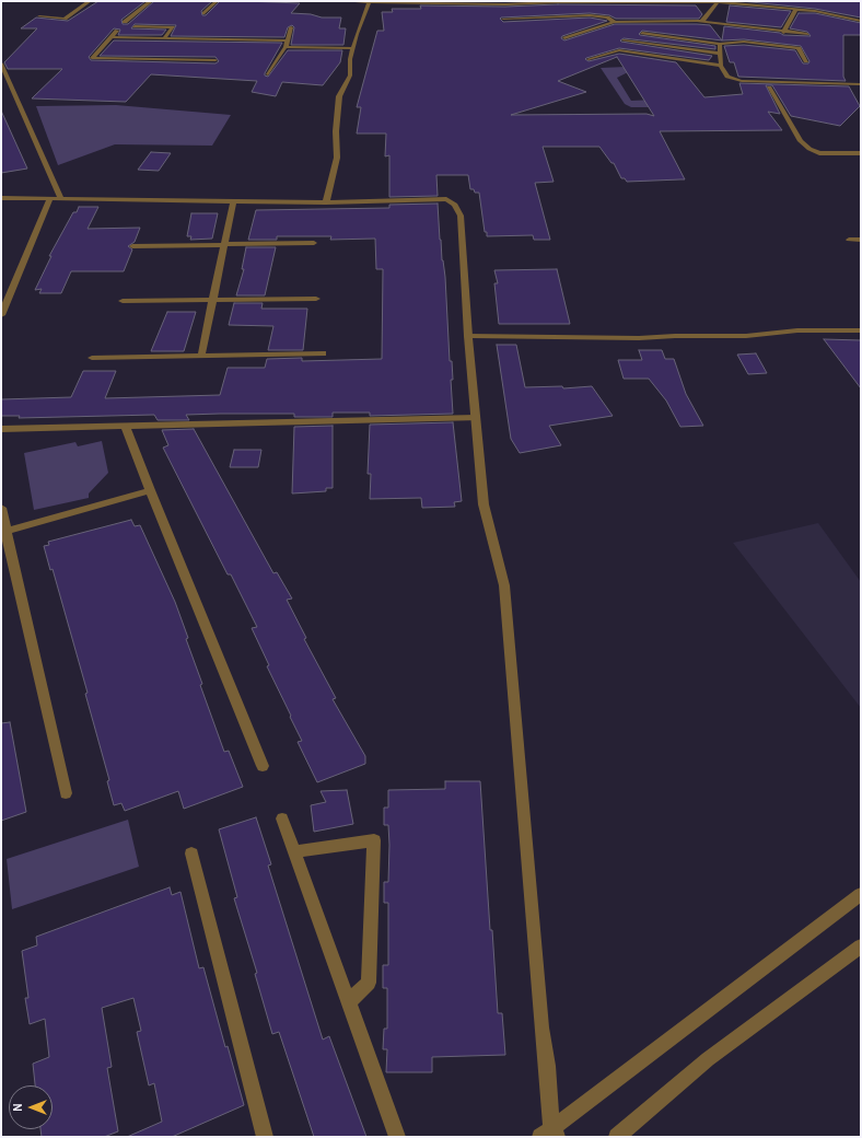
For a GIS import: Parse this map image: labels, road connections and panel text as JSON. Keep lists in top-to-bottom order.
{
  "north": "left"
}
